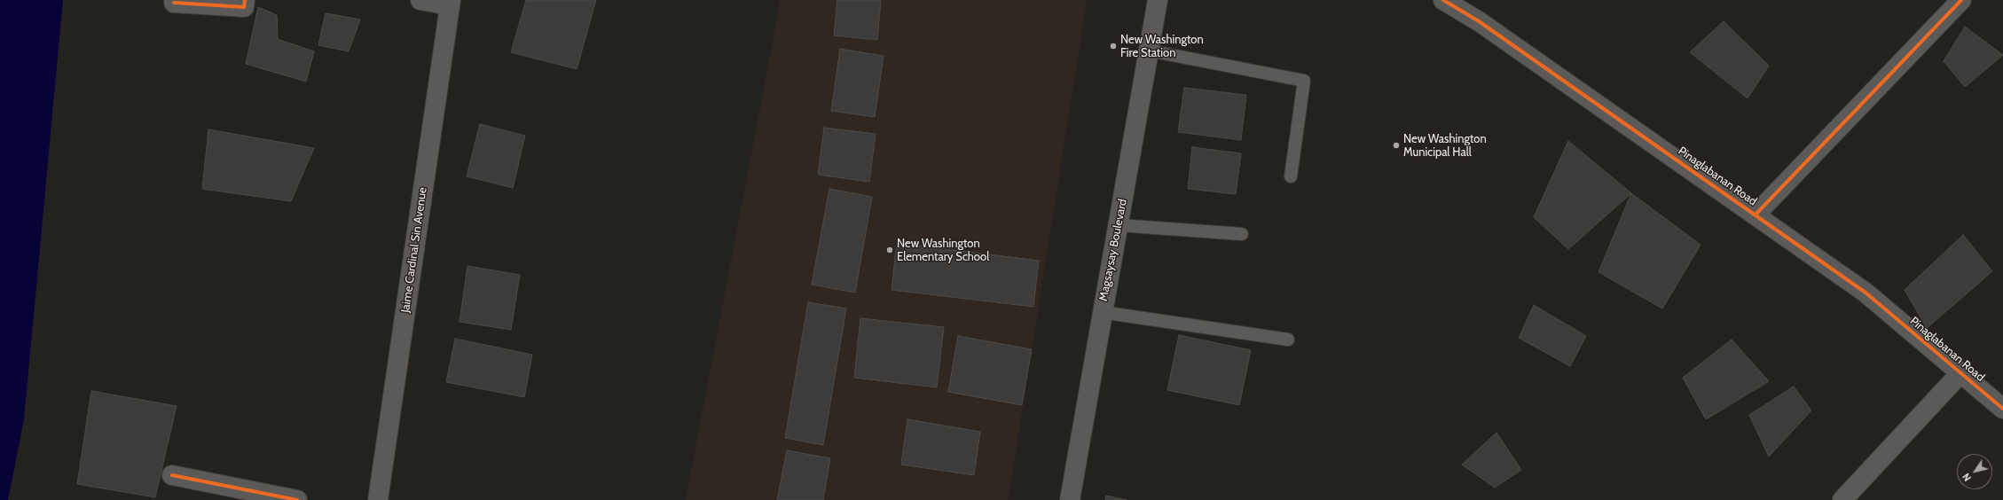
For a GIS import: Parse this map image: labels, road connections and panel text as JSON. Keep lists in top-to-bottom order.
{
  "streets": {
    "street": ["Pinaglabanan Road", "Jaime Cardinal Sin Avenue", "Magsaysay Boulevard"]
  },
  "places": ["New Washington Fire Station", "New Washington Municipal Hall", "New Washington Elementary School"],
  "north": "bottom left"
}
